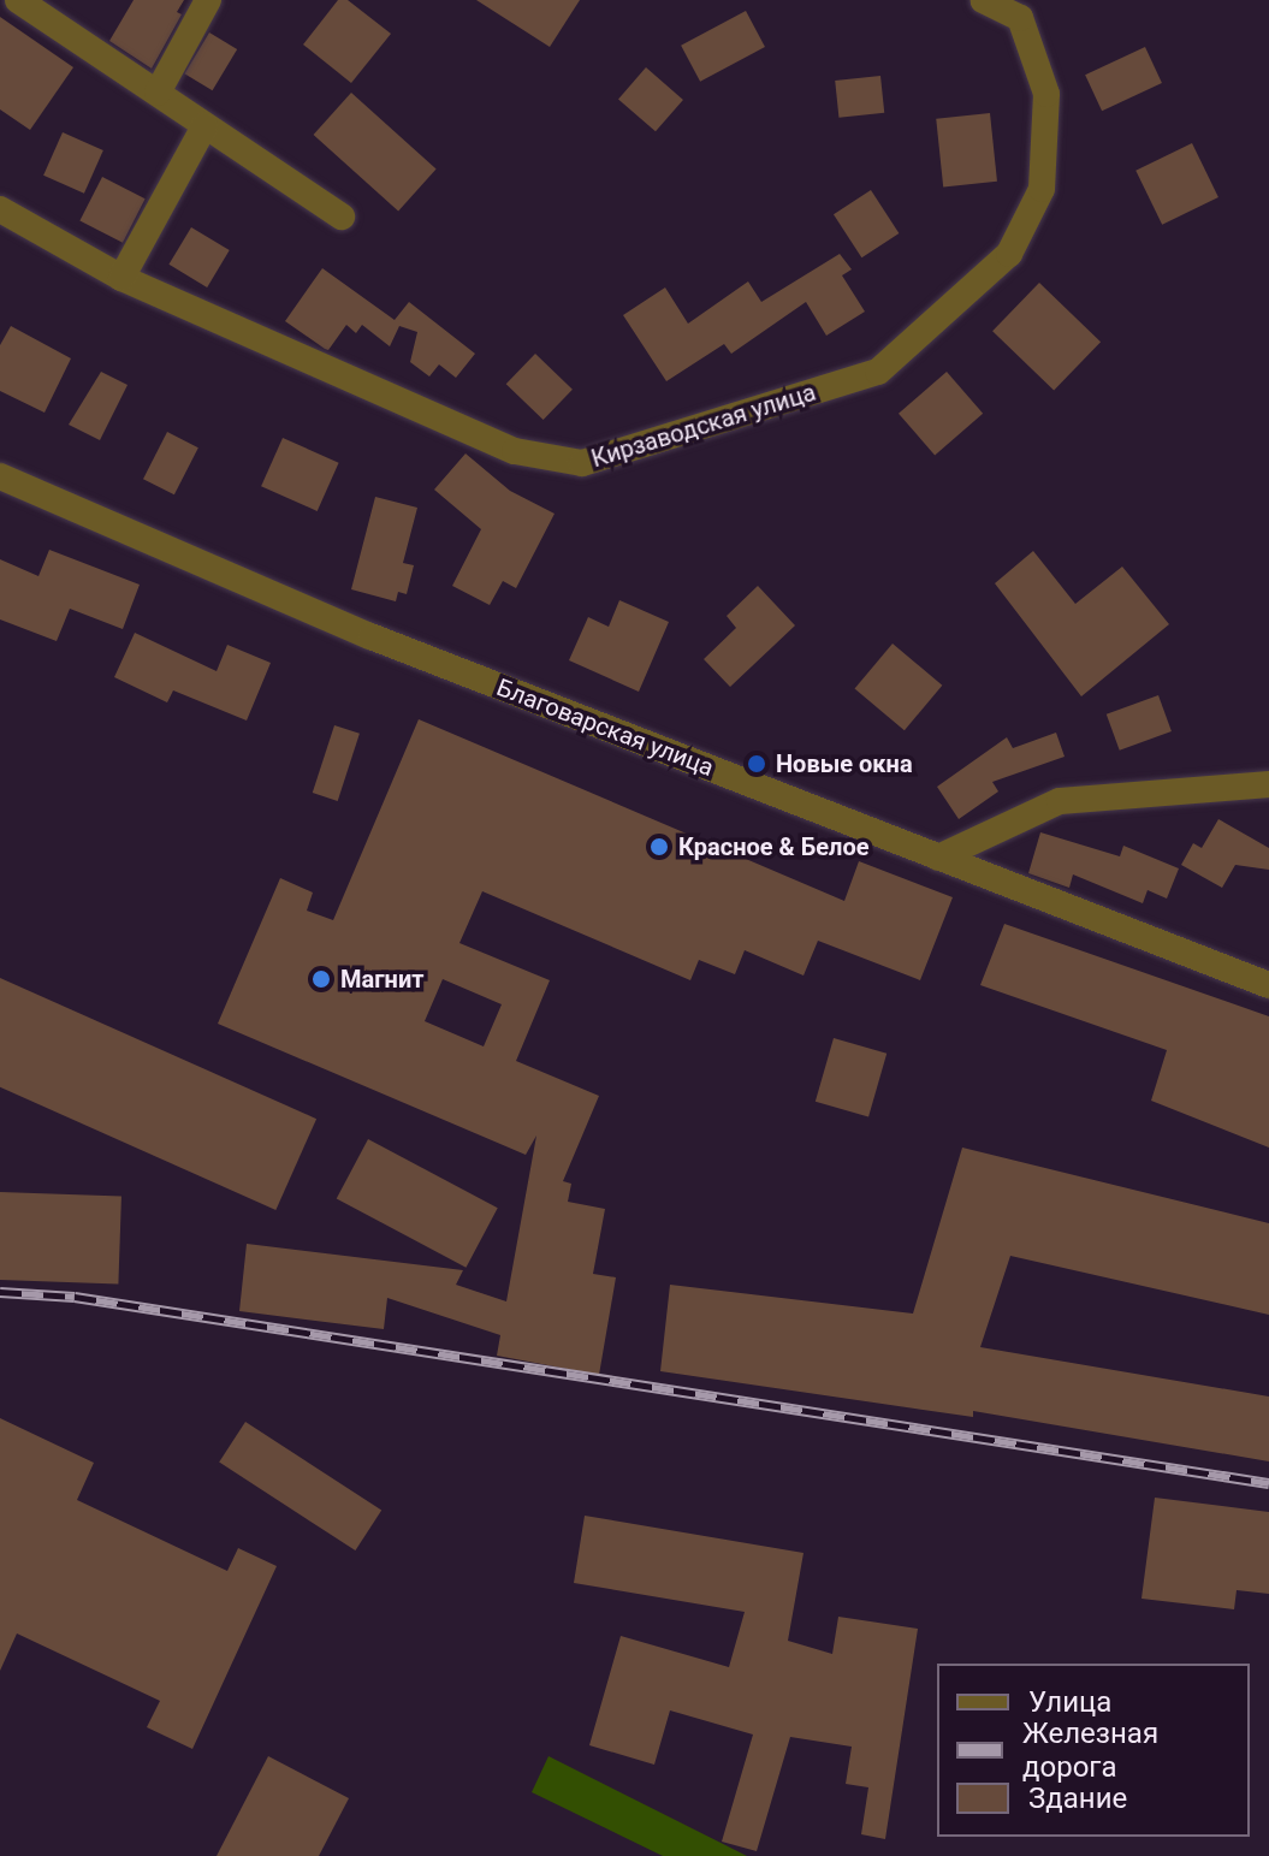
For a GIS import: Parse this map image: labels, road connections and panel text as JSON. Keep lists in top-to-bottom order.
{
  "streets": {
    "street": ["Кирзаводская улица", "Благоварская улица"]
  },
  "places": ["Новые окна", "Красное & Белое", "Магнит"],
  "legend": ["Улица", "Железная дорога", "Здание"]
}
